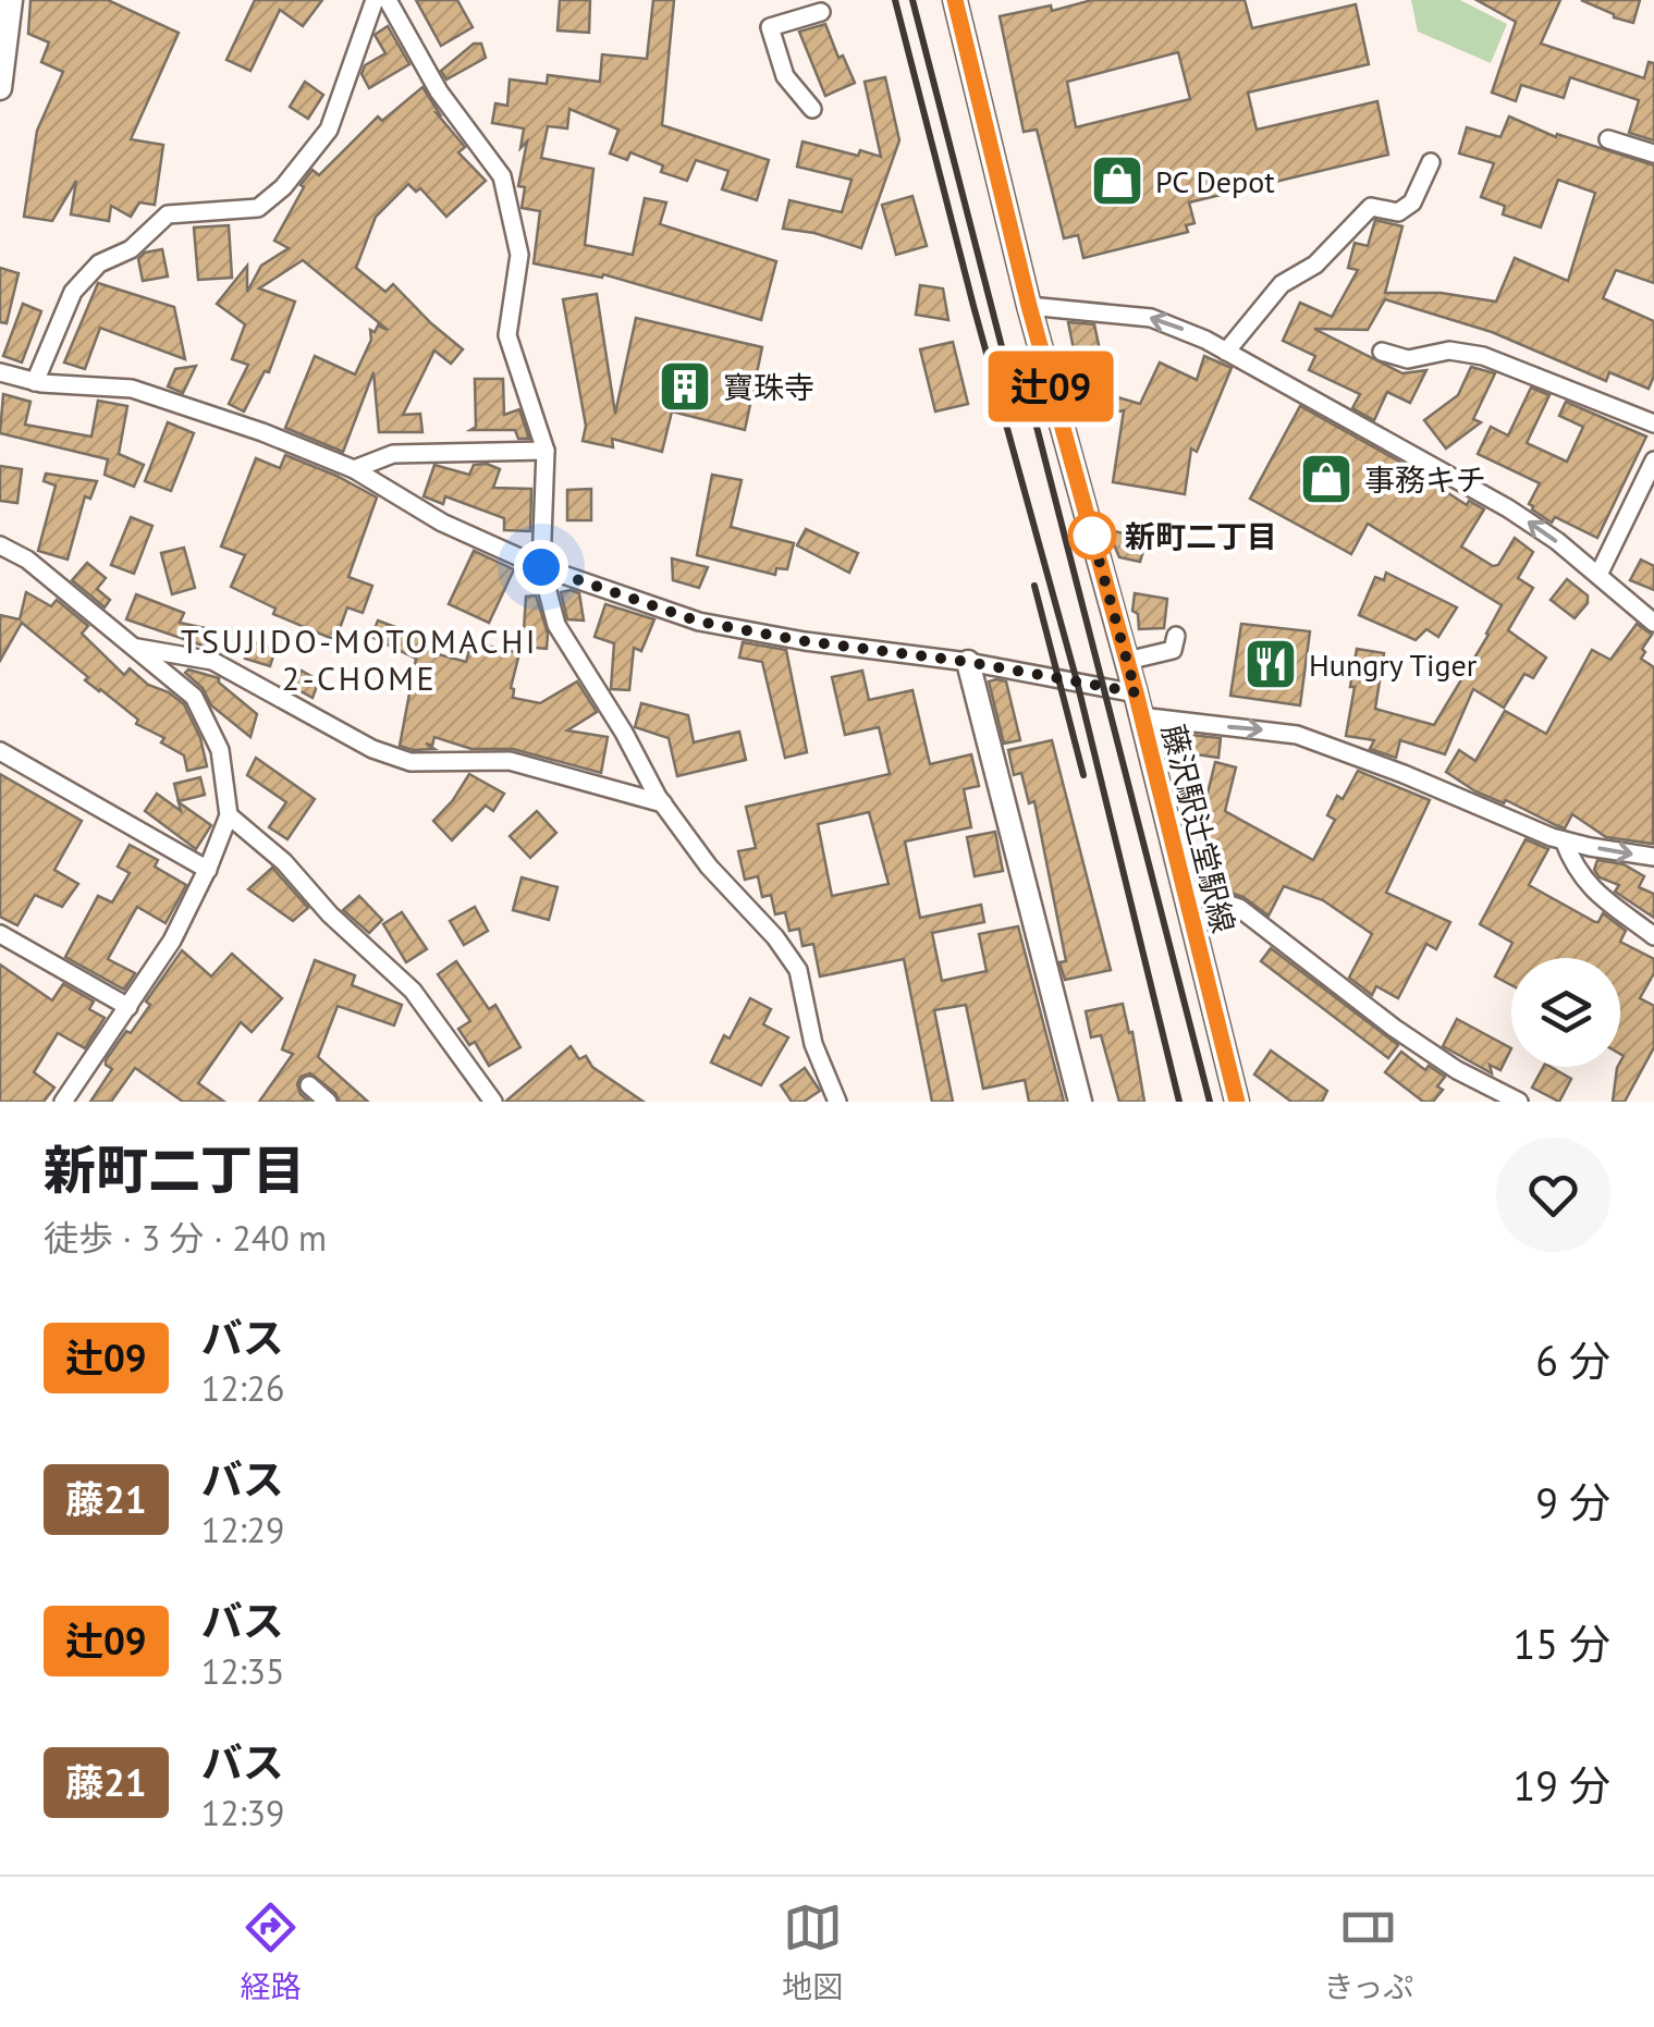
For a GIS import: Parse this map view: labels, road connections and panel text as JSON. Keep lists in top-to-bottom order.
{
  "streets": {
    "street": ["藤沢駅辻堂駅線"]
  },
  "districts": ["TSUJIDO-MOTOMACHI 2-CHOME"],
  "places": {
    "shop": ["PC Depot", "事務キチ"],
    "building": ["寶珠寺"],
    "other": ["新町二丁目"],
    "restaurant": ["Hungry Tiger"]
  },
  "lines": ["bus line 辻09"],
  "page": {
    "on_map": "辻09",
    "heading": ["新町二丁目", "徒歩 · 3 分 · 240 m"],
    "list": [
      {
        "mark": "辻09",
        "name": "バス",
        "note": "12:26",
        "value": "6 分"
      },
      {
        "mark": "藤21",
        "name": "バス",
        "note": "12:29",
        "value": "9 分"
      },
      {
        "mark": "辻09",
        "name": "バス",
        "note": "12:35",
        "value": "15 分"
      },
      {
        "mark": "藤21",
        "name": "バス",
        "note": "12:39",
        "value": "19 分"
      }
    ],
    "tabs": ["経路", "地図", "きっぷ"]
  }
}
